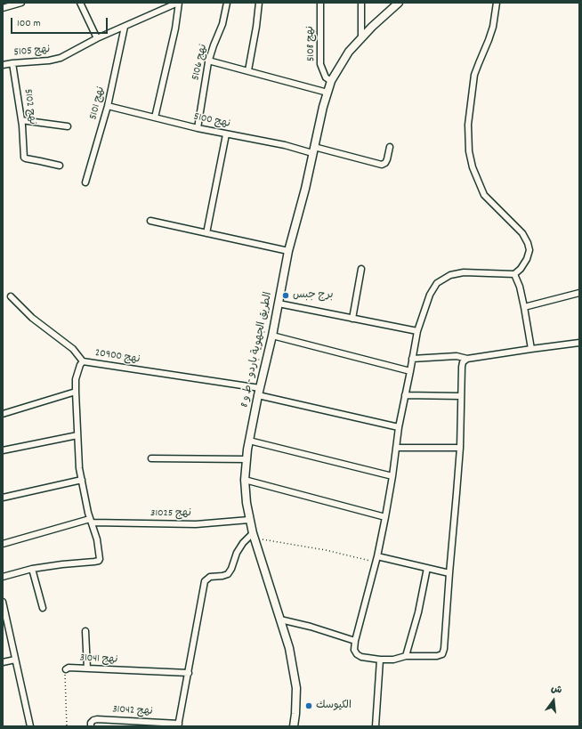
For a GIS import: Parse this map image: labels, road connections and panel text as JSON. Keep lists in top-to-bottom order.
{
  "streets": {
    "main road": ["الطريق الجهوية باردو - ط و 8"],
    "street": [
      "نهج 5108",
      "نهج 5105",
      "نهج 5106",
      "نهج 5101",
      "نهج 5102",
      "نهج 5100",
      "نهج 20900",
      "نهج 31025",
      "نهج 31041",
      "نهج 31042"
    ]
  },
  "crossings": [
    ["نهج 5108", "الطريق الجهوية باردو - ط و 8"],
    ["نهج 5105", "نهج 5101"],
    ["نهج 5105", "نهج 5102"],
    ["نهج 5106", "نهج 5100"],
    ["نهج 5101", "نهج 5100"],
    ["نهج 5100", "الطريق الجهوية باردو - ط و 8"],
    ["الطريق الجهوية باردو - ط و 8", "نهج 20900"],
    ["الطريق الجهوية باردو - ط و 8", "نهج 31025"],
    ["نهج 20900", "نهج 31025"]
  ],
  "places": ["برج جبس", "الكيوسك"],
  "scale_bar": "100 m",
  "north": "top"
}
